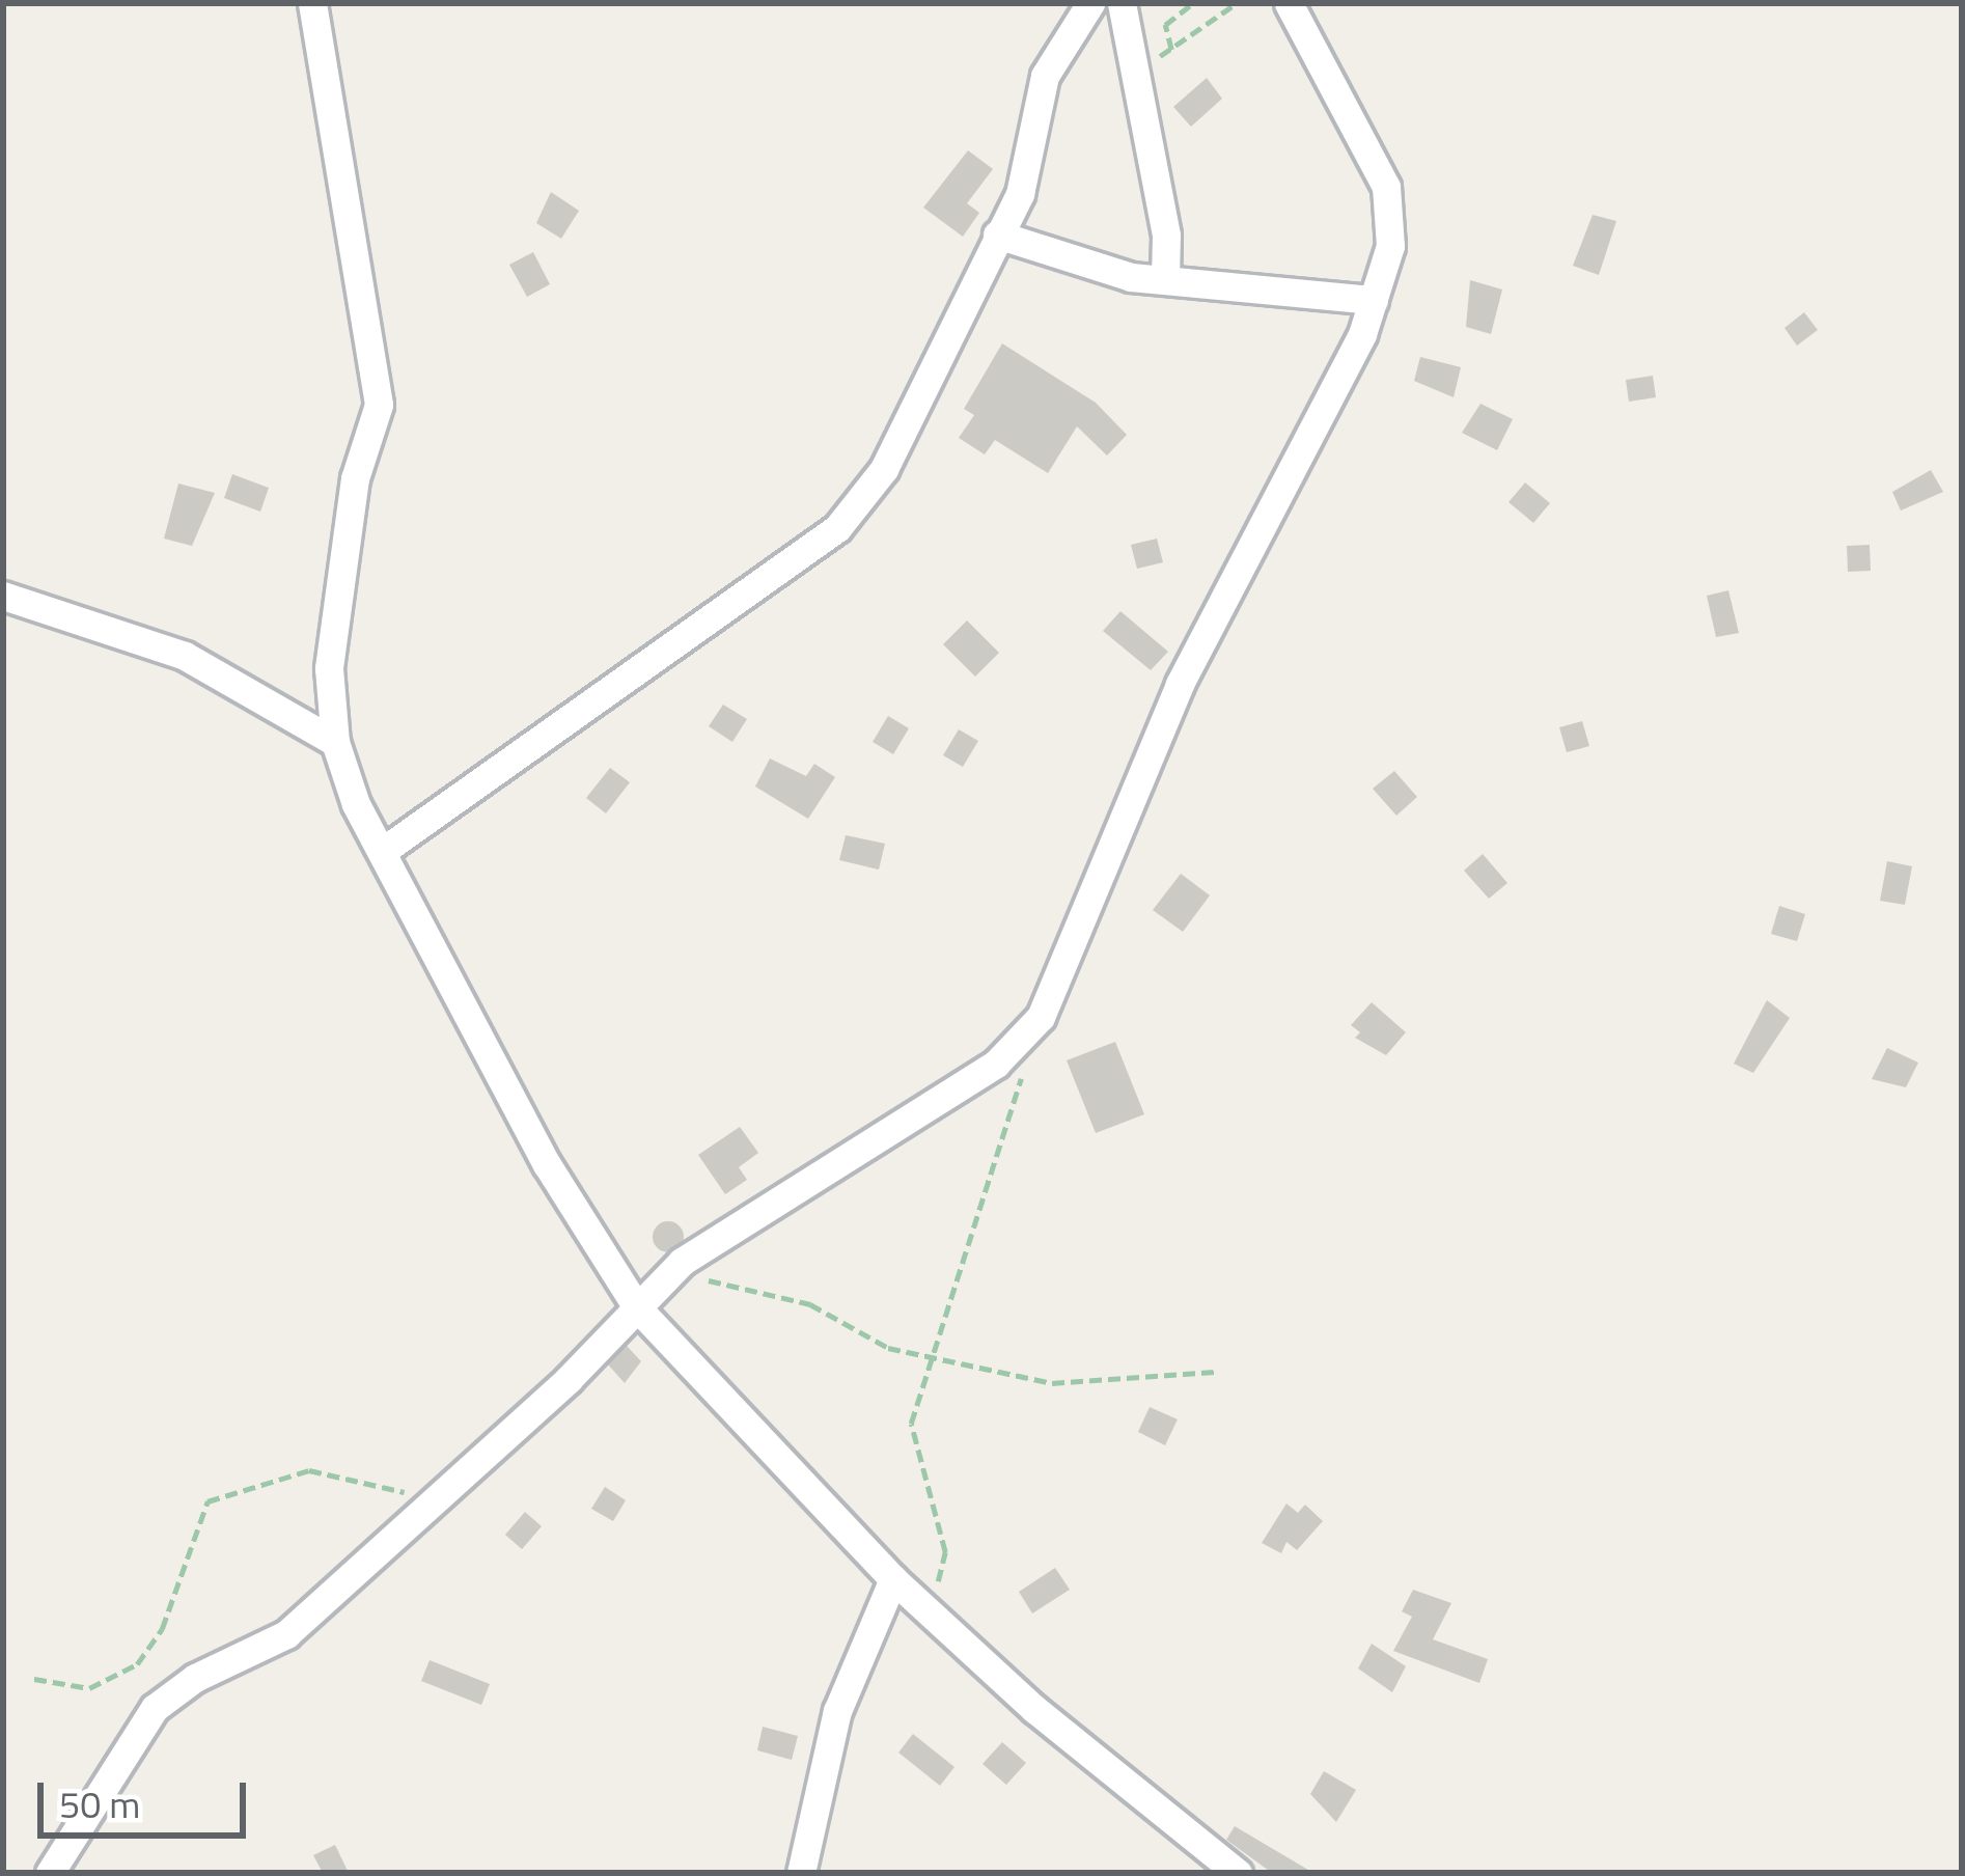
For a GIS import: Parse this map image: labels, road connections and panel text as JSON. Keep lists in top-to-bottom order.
{
  "scale_bar": "50 m"
}
